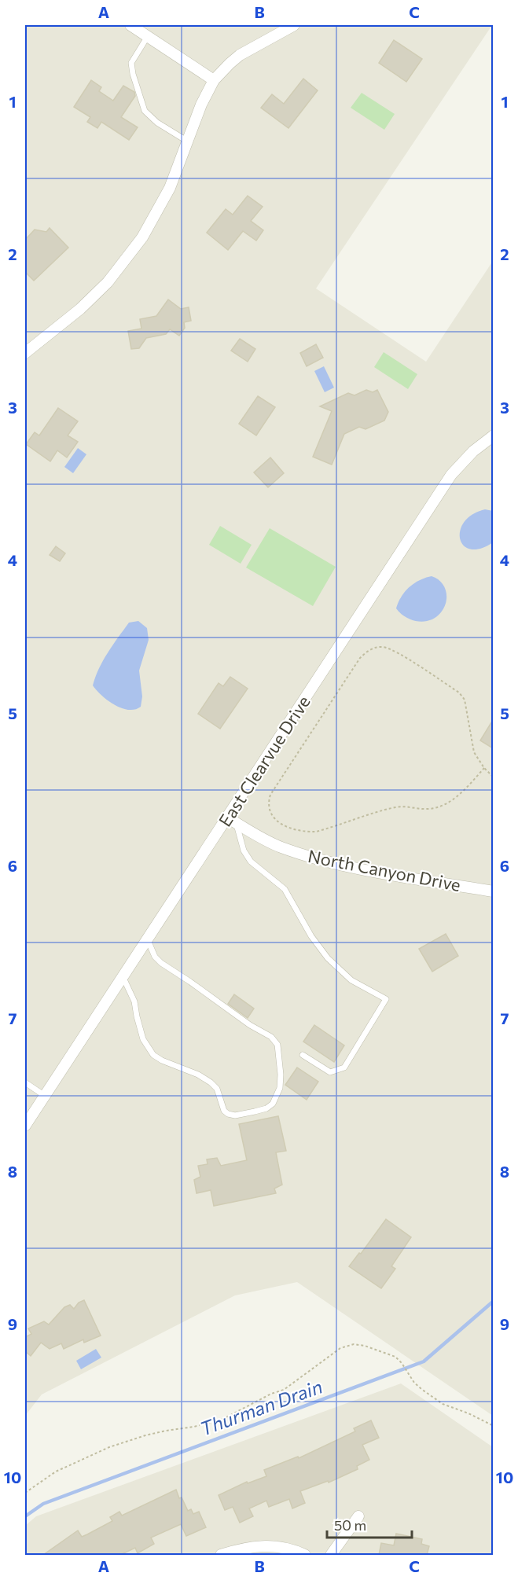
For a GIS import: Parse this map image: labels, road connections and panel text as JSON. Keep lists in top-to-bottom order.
{
  "streets": {
    "street": ["East Clearvue Drive", "North Canyon Drive"]
  },
  "crossings": [
    ["East Clearvue Drive", "North Canyon Drive"]
  ],
  "water": ["Thurman Drain"],
  "scale_bar": "50 m",
  "grid": {
    "columns": ["A", "B", "C"],
    "rows": [
      "1",
      "2",
      "3",
      "4",
      "5",
      "6",
      "7",
      "8",
      "9",
      "10"
    ]
  }
}
